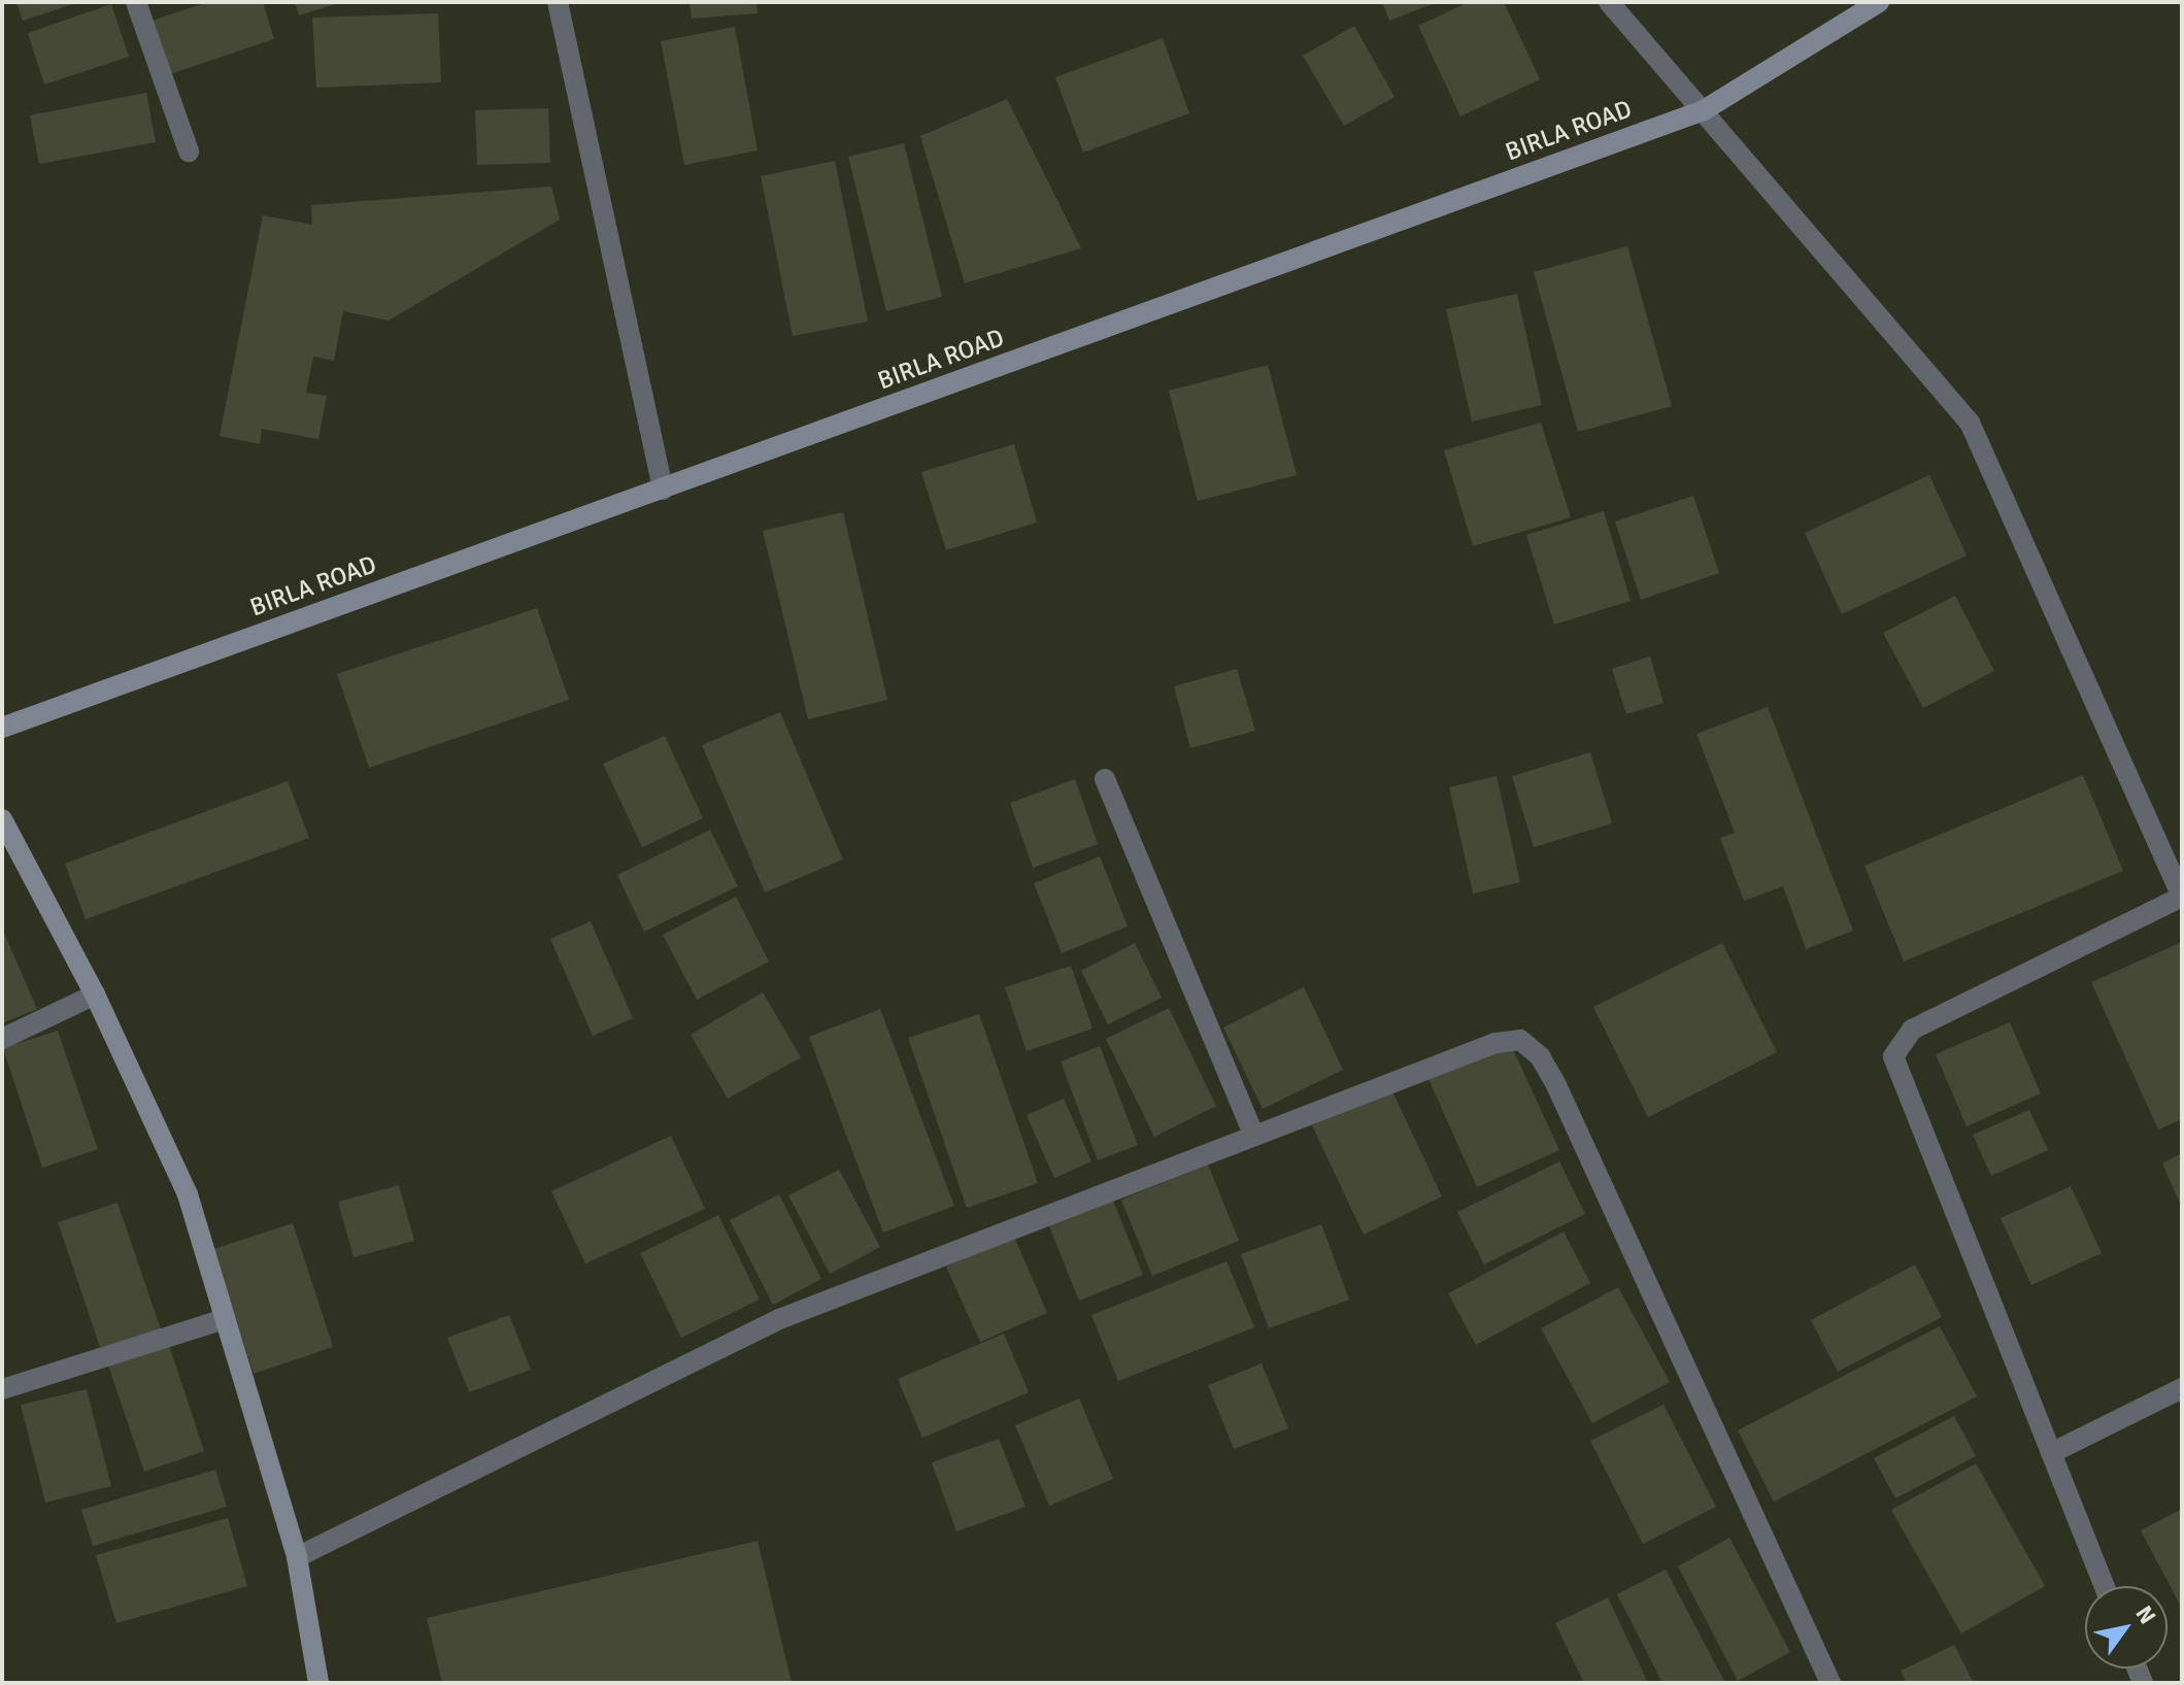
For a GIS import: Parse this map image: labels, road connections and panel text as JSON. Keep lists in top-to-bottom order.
{
  "streets": {
    "street": ["BIRLA ROAD"]
  },
  "north": "top right"
}
